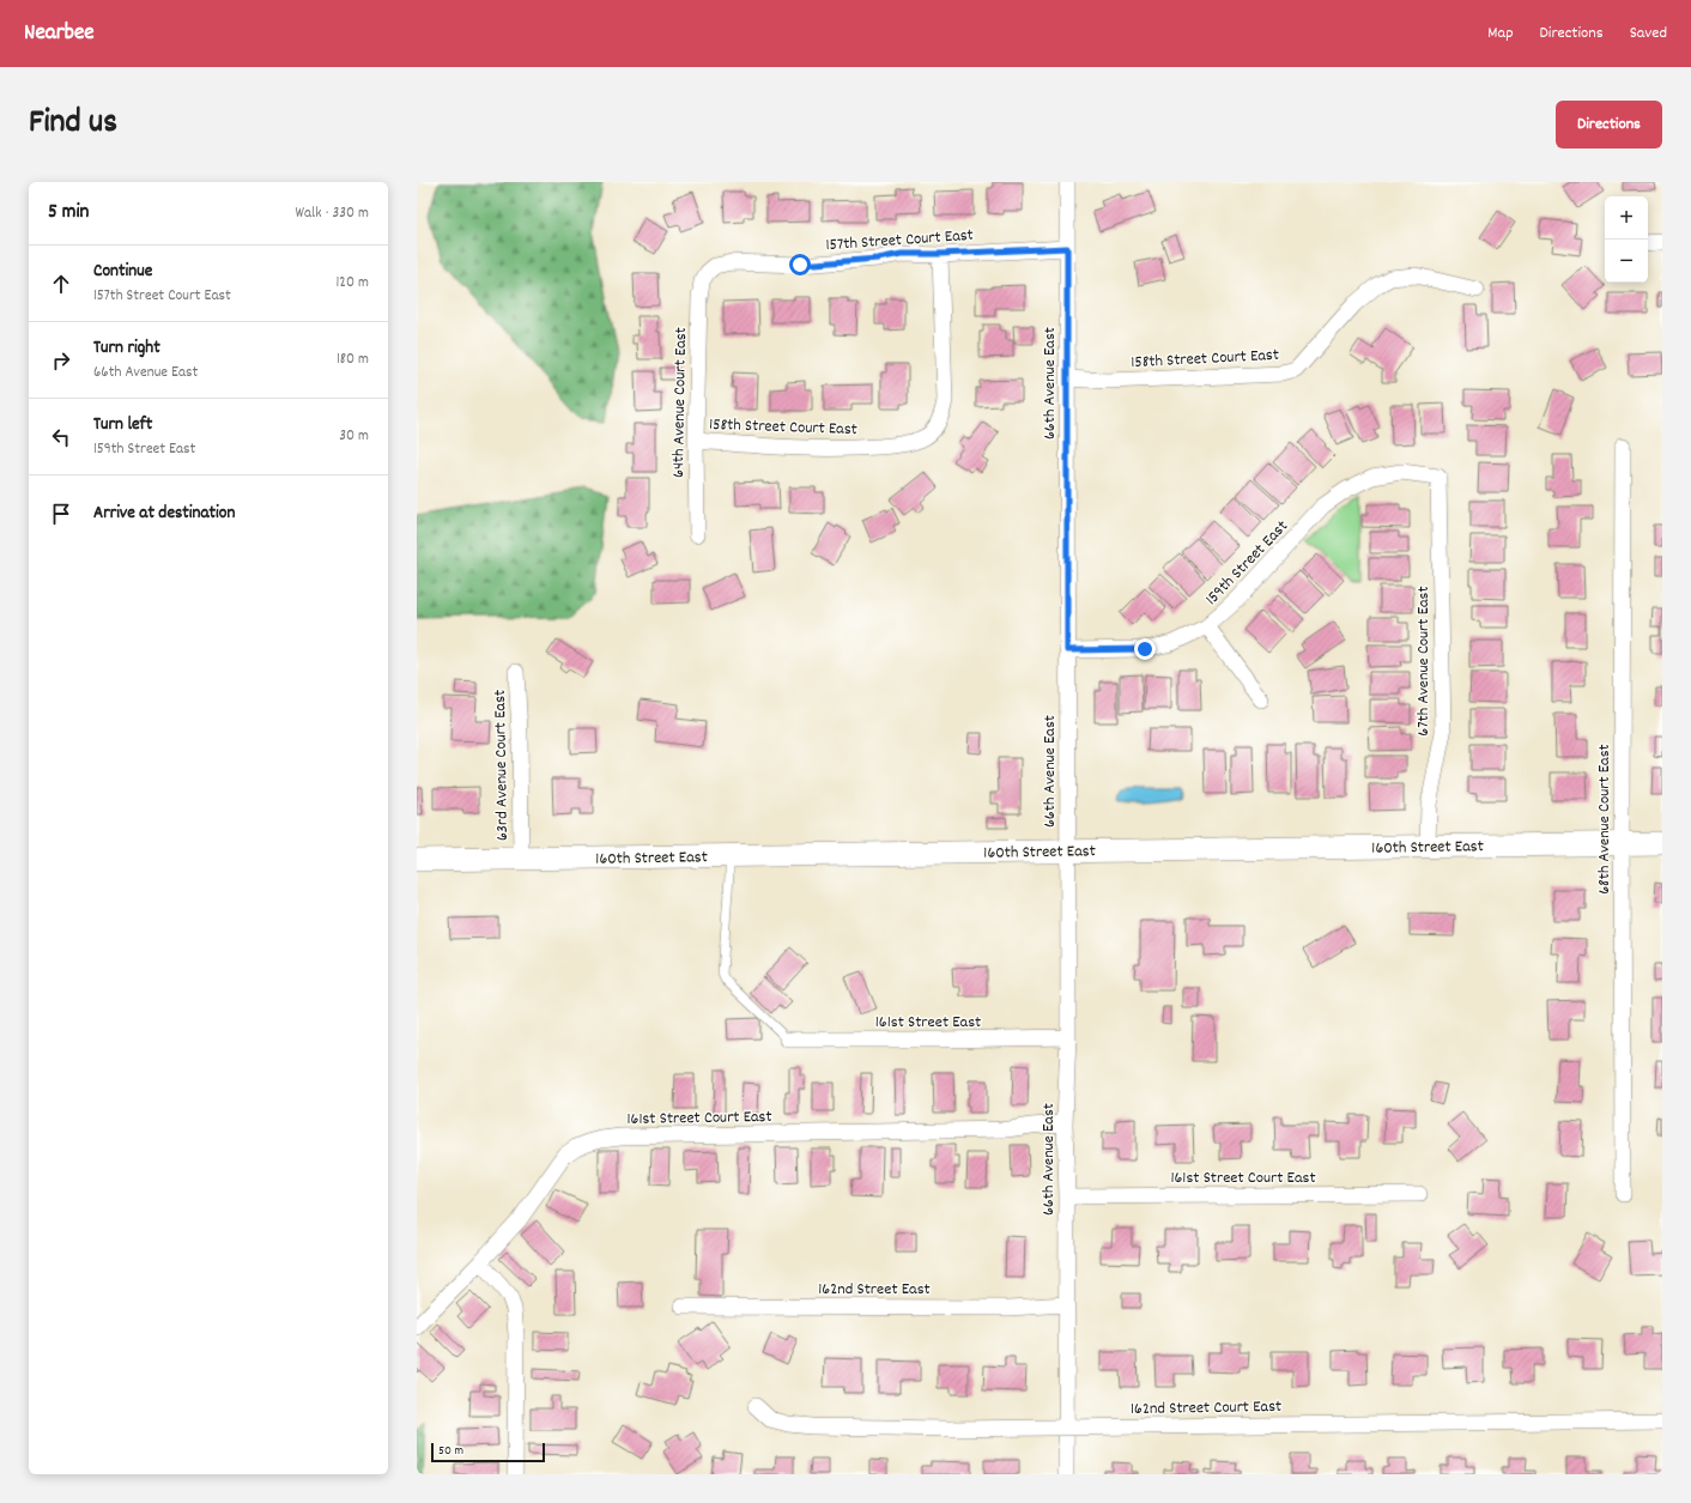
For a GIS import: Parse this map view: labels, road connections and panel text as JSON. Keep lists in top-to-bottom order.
{
  "streets": {
    "main road": ["160th Street East"],
    "street": [
      "157th Street Court East",
      "158th Street Court East",
      "66th Avenue East",
      "64th Avenue Court East",
      "159th Street East",
      "67th Avenue Court East",
      "63rd Avenue Court East",
      "68th Avenue Court East",
      "161st Street East",
      "161st Street Court East",
      "162nd Street East",
      "162nd Street Court East"
    ]
  },
  "crossings": [
    ["157th Street Court East", "158th Street Court East"],
    ["157th Street Court East", "66th Avenue East"],
    ["157th Street Court East", "64th Avenue Court East"],
    ["158th Street Court East", "66th Avenue East"],
    ["158th Street Court East", "64th Avenue Court East"],
    ["66th Avenue East", "159th Street East"],
    ["66th Avenue East", "160th Street East"],
    ["66th Avenue East", "161st Street East"],
    ["66th Avenue East", "161st Street Court East"],
    ["66th Avenue East", "162nd Street East"],
    ["66th Avenue East", "162nd Street Court East"],
    ["159th Street East", "67th Avenue Court East"],
    ["67th Avenue Court East", "160th Street East"],
    ["63rd Avenue Court East", "160th Street East"],
    ["68th Avenue Court East", "160th Street East"]
  ],
  "scale_bar": "50 m",
  "page": {
    "header": "Nearbee",
    "nav": ["Map", "Directions", "Saved"],
    "title": "Find us",
    "buttons": "Directions",
    "heading": ["5 min", "Walk · 330 m"],
    "map_buttons": ["+", "−"],
    "list": [
      ["Continue", "157th Street Court East", "120 m"],
      ["Turn right", "66th Avenue East", "180 m"],
      ["Turn left", "159th Street East", "30 m"],
      "Arrive at destination"
    ],
    "scale": "50 m"
  }
}
